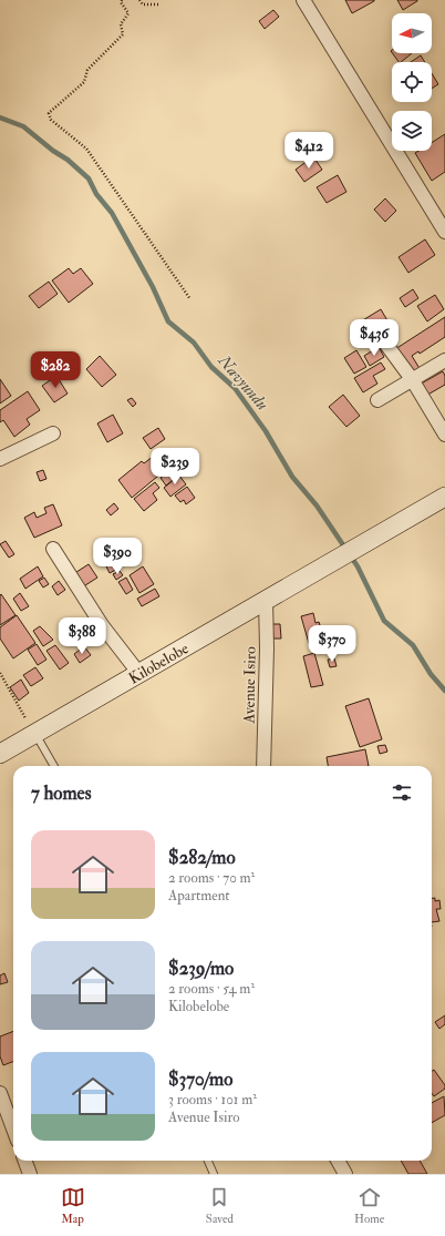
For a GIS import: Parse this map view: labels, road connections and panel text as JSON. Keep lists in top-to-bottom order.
{
  "streets": {
    "street": ["Kilobelobe", "Avenue Isiro"]
  },
  "crossings": [
    ["Kilobelobe", "Avenue Isiro"]
  ],
  "water": ["Navyundu"],
  "north": "left",
  "page": {
    "price": [
      "$412",
      "$436",
      "$282",
      "$239",
      "$390",
      "$388",
      "$370"
    ],
    "heading": "7 homes",
    "list": [
      {
        "name": "$282/mo",
        "note": "2 rooms · 70 m² · Apartment"
      },
      {
        "name": "$239/mo",
        "note": "2 rooms · 54 m² · Kilobelobe"
      },
      {
        "name": "$370/mo",
        "note": "3 rooms · 101 m² · Avenue Isiro"
      }
    ],
    "tabs": ["Map", "Saved", "Home"]
  }
}
